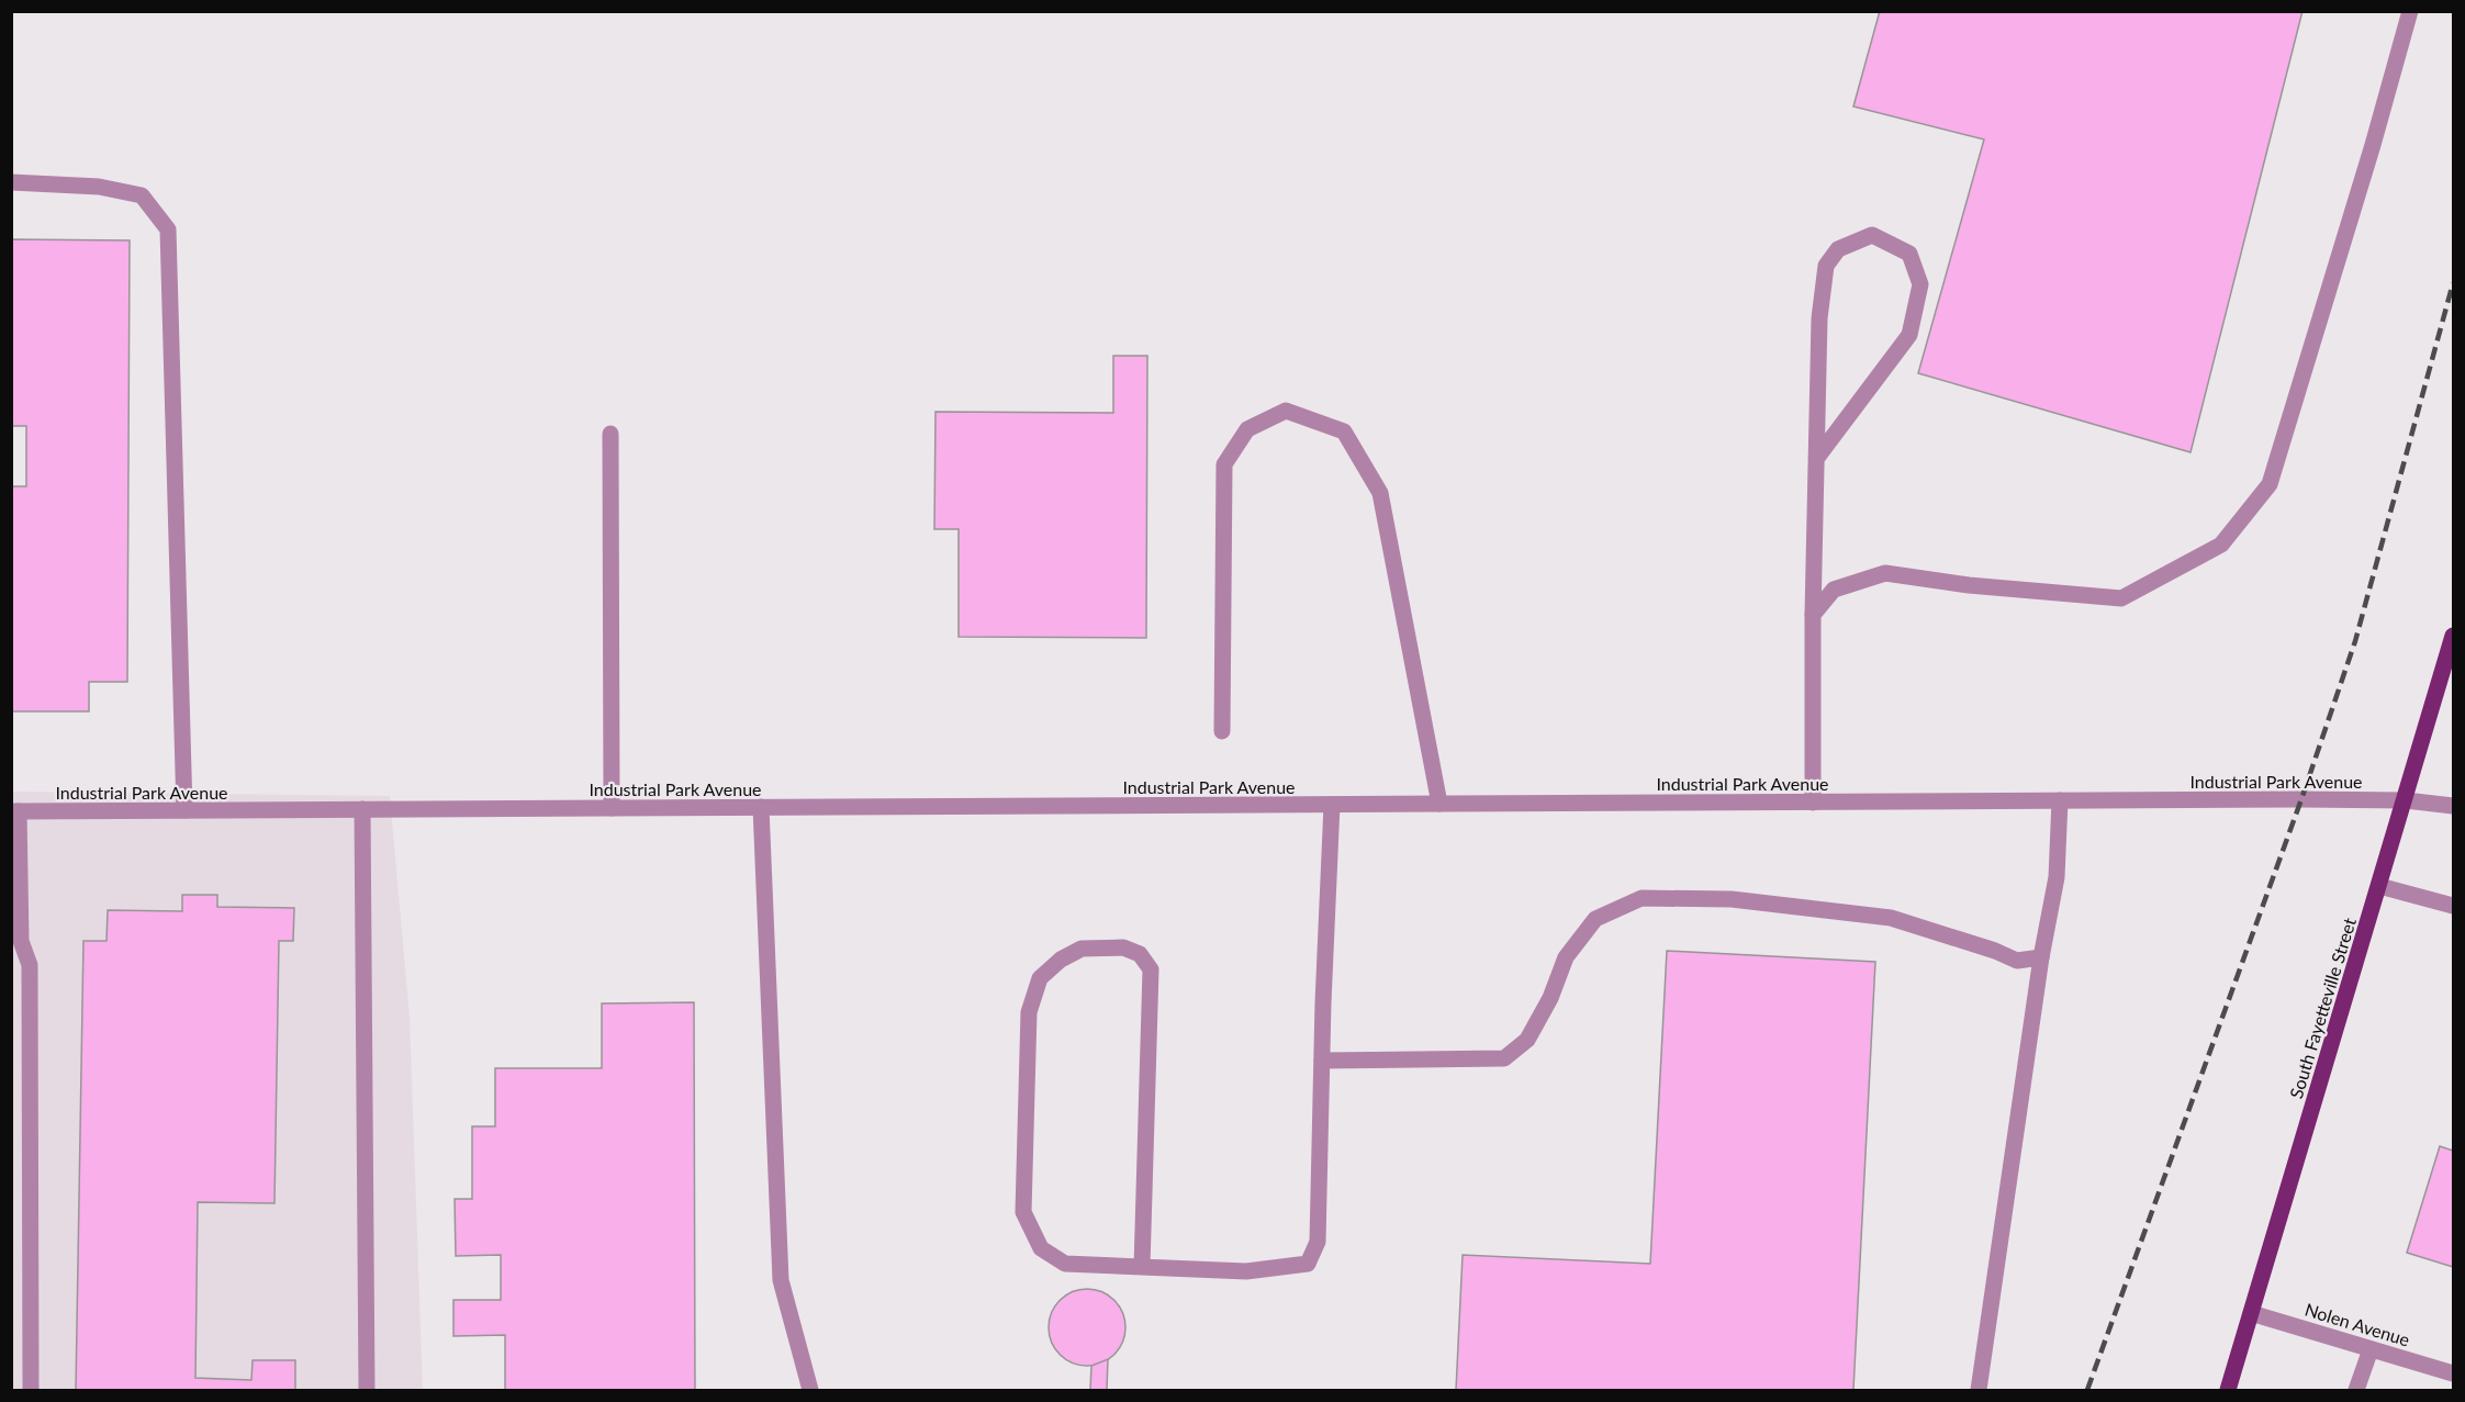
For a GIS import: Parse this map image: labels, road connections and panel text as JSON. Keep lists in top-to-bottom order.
{
  "streets": {
    "main road": ["South Fayetteville Street"],
    "street": ["Industrial Park Avenue", "Nolen Avenue"]
  },
  "crossings": [
    ["Industrial Park Avenue", "South Fayetteville Street"],
    ["South Fayetteville Street", "Nolen Avenue"]
  ]
}
